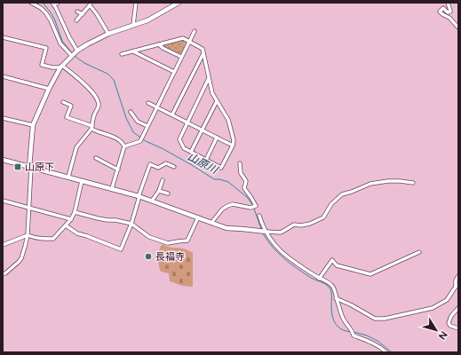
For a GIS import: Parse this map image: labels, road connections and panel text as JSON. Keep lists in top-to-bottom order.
{
  "water": ["山原川"],
  "places": {
    "transit": ["山原下"],
    "other": ["長福寺"]
  },
  "north": "bottom right"
}
